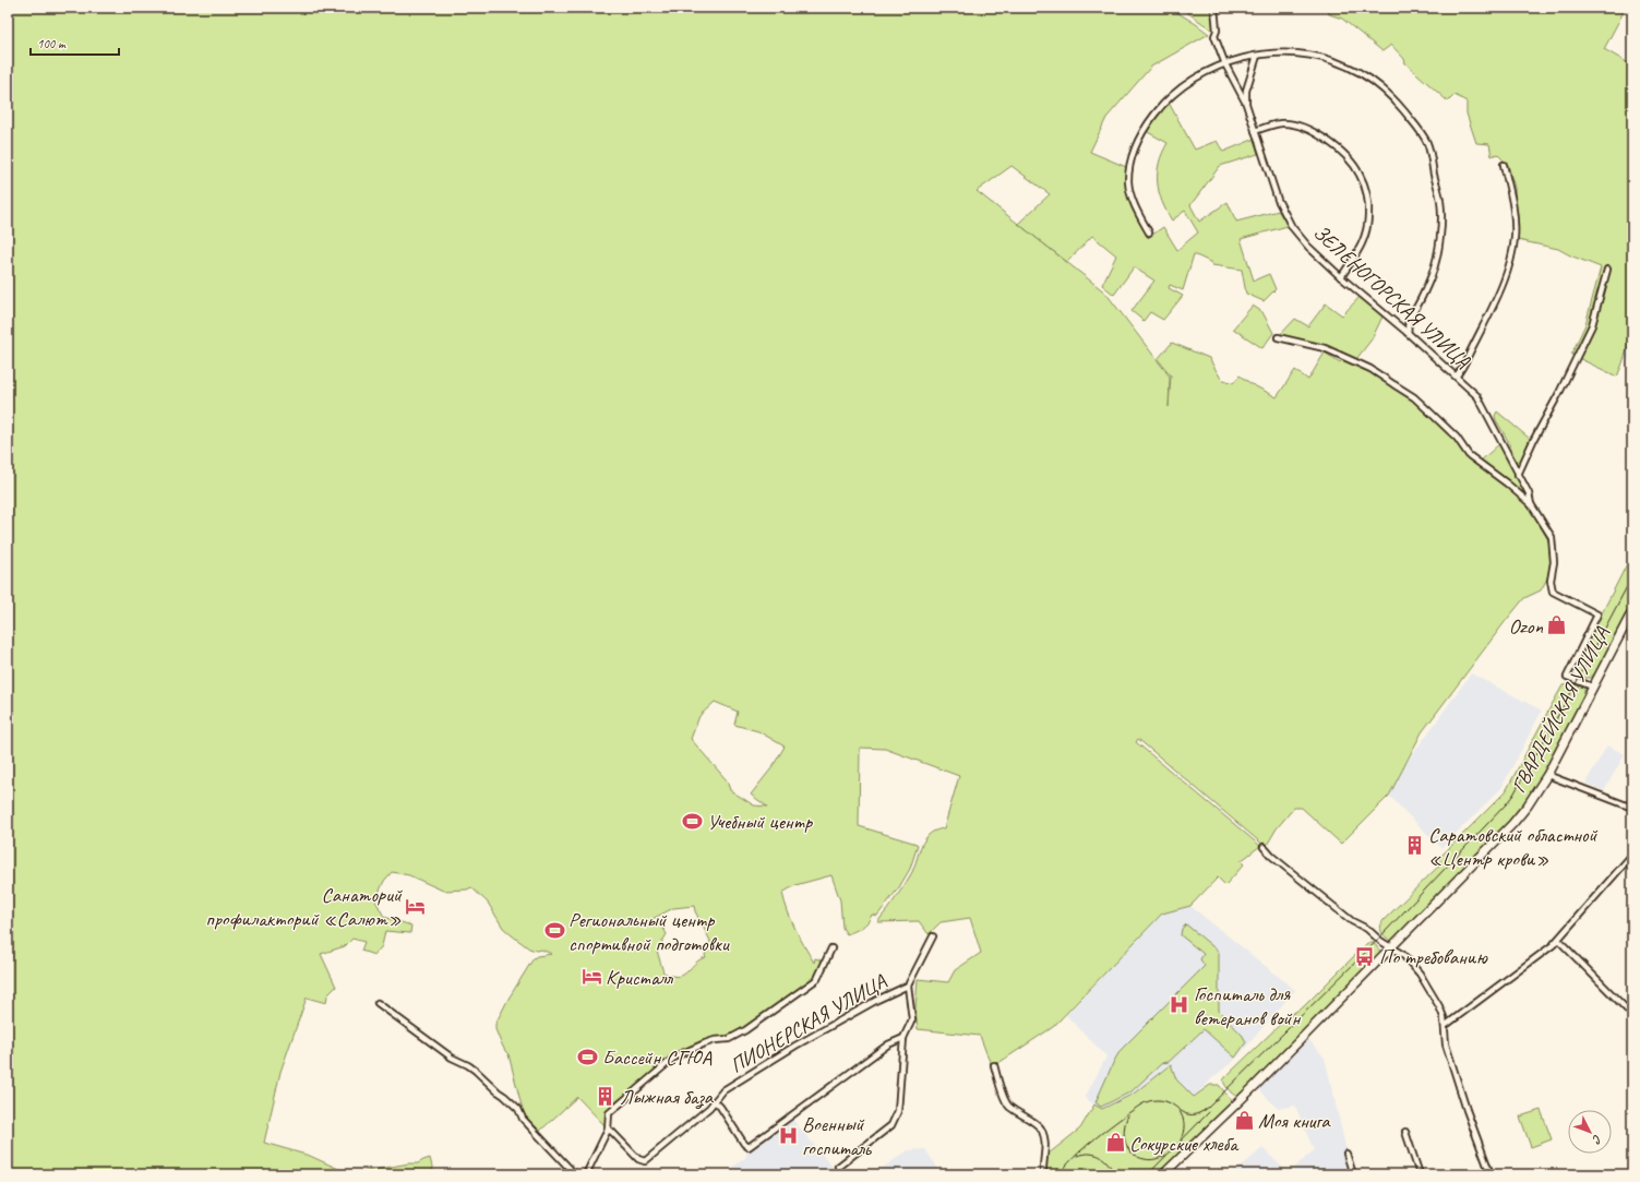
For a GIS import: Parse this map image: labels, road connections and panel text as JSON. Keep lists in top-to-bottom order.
{
  "streets": {
    "street": ["ЗЕЛЕНОГОРСКАЯ УЛИЦА", "ГВАРДЕЙСКАЯ УЛИЦА", "ПИОНЕРСКАЯ УЛИЦА"]
  },
  "places": {
    "shop": ["Ozon", "Моя книга", "Сокурские хлеба"],
    "sports": ["Учебный центр", "Региональный центр спортивной подготовки", "Бассейн СГЮА"],
    "building": ["Саратовский областной «Центр крови»", "Лыжная база"],
    "hotel": ["Санаторий профилакторий «Салют»", "Кристалл"],
    "bus stop": ["По требованию"],
    "hospital": ["Госпиталь для ветеранов войн", "Военный госпиталь"]
  },
  "scale_bar": "100 m",
  "north": "bottom right"
}
